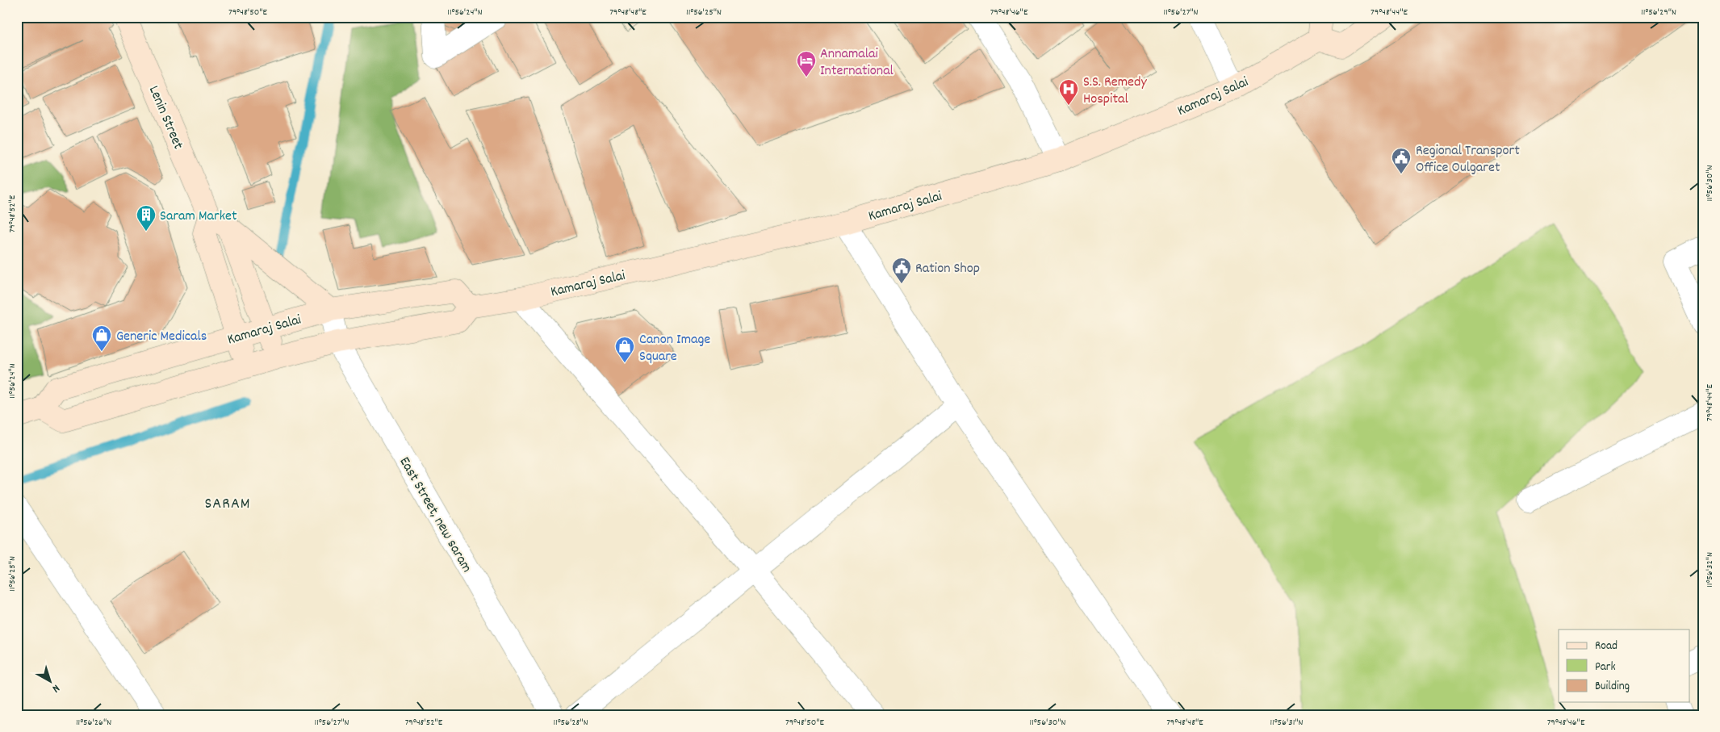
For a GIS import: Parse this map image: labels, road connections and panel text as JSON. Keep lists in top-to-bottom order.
{
  "streets": {
    "main road": ["Kamaraj Salai", "Lenin Street"],
    "street": ["East Street, new saram"]
  },
  "crossings": [
    ["Kamaraj Salai", "East Street, new saram"]
  ],
  "districts": ["SARAM"],
  "places": {
    "hotel": ["Annamalai International"],
    "hospital": ["S.S. Remedy Hospital"],
    "public building": ["Regional Transport Office Oulgaret", "Ration Shop"],
    "building": ["Saram Market"],
    "shop": ["Generic Medicals", "Canon Image Square"]
  },
  "legend": ["Road", "Park", "Building"],
  "north": "bottom right",
  "coordinates": [
    "79°48'50\"E",
    "11°56'24\"N",
    "79°48'48\"E",
    "11°56'25\"N",
    "79°48'46\"E",
    "11°56'27\"N",
    "79°48'44\"E",
    "11°56'29\"N",
    "11°56'30\"N",
    "79°48'52\"E",
    "11°56'32\"N",
    "11°56'26\"N",
    "11°56'28\"N",
    "11°56'31\"N"
  ]
}
